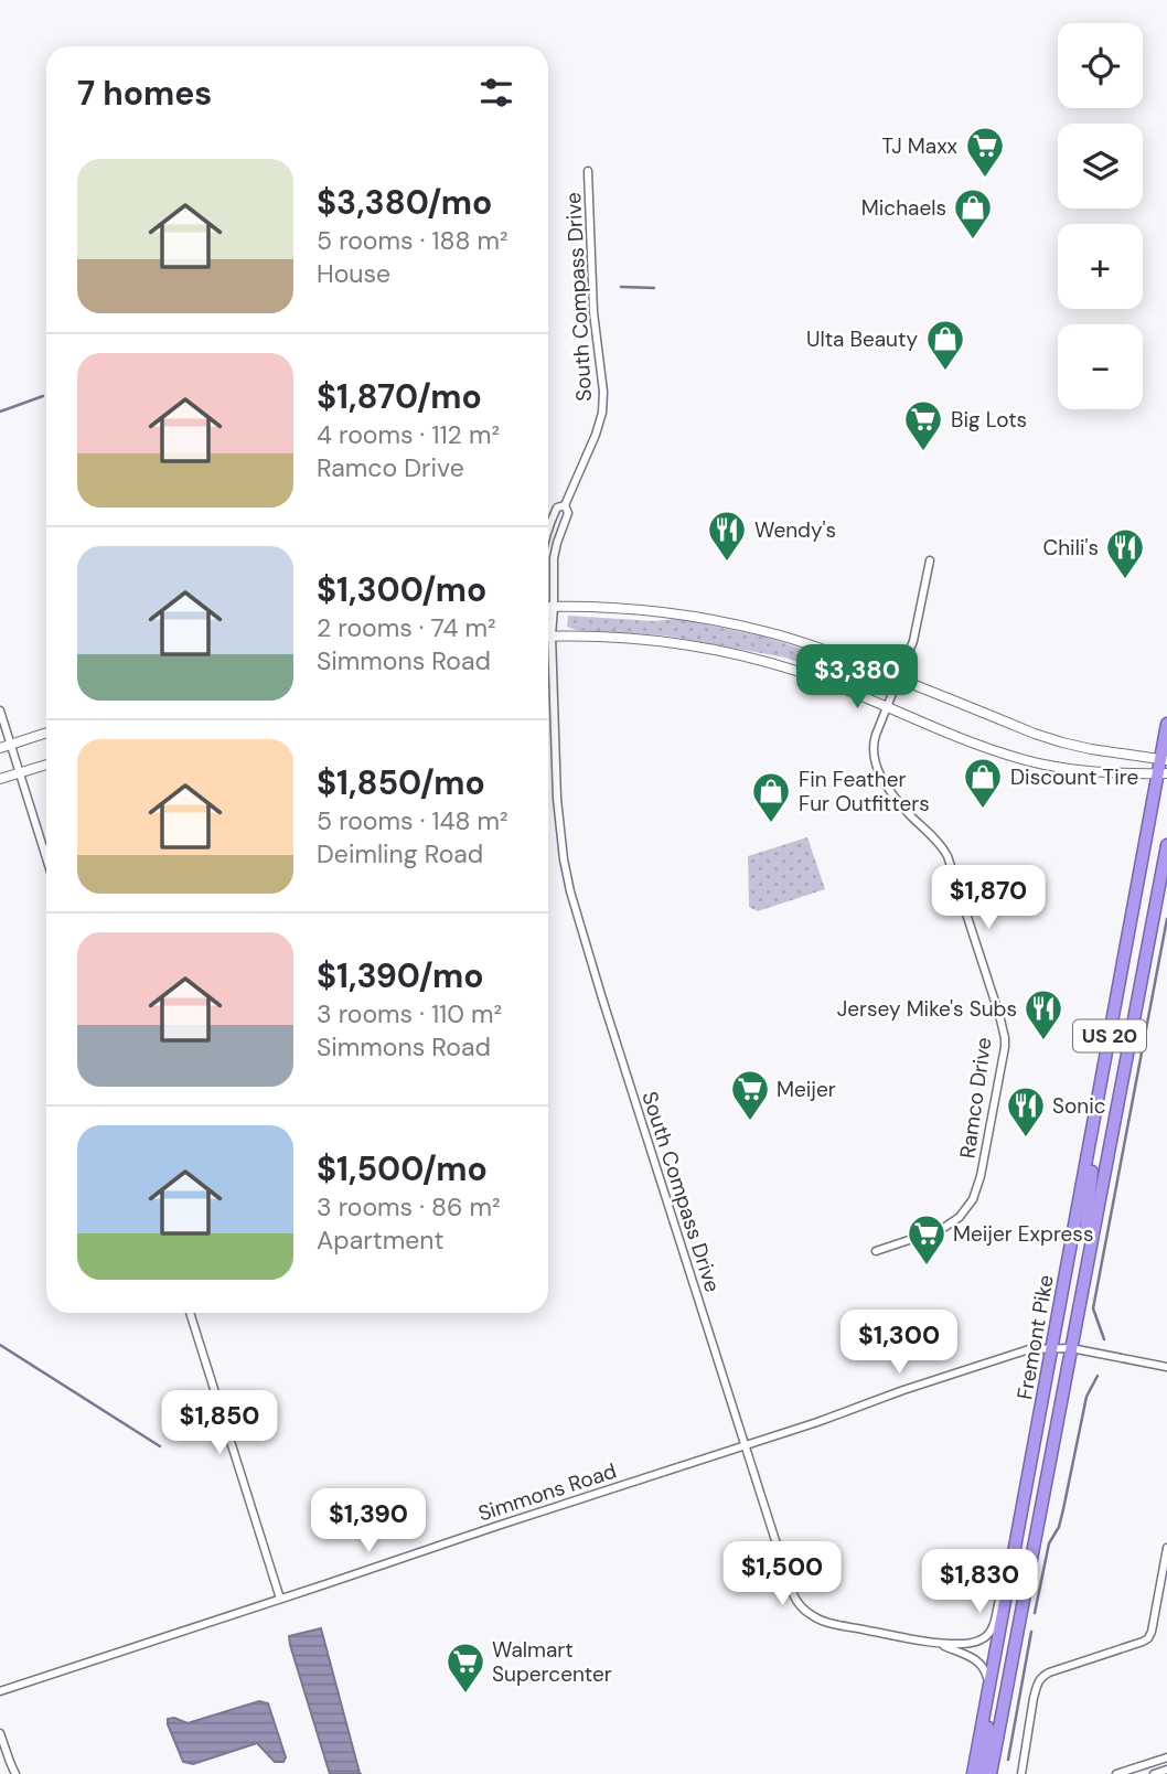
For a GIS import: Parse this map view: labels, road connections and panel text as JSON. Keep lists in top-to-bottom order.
{
  "streets": {
    "highway": ["US 20", "Fremont Pike"],
    "street": ["South Compass Drive", "Ramco Drive", "Simmons Road"]
  },
  "crossings": [
    ["South Compass Drive", "Fremont Pike"],
    ["South Compass Drive", "Simmons Road"],
    ["Fremont Pike", "Simmons Road"]
  ],
  "places": {
    "supermarket": [
      "TJ Maxx",
      "Big Lots",
      "Meijer",
      "Meijer Express",
      "Walmart Supercenter"
    ],
    "shop": [
      "Michaels",
      "Ulta Beauty",
      "Discount Tire",
      "Fin Feather Fur Outfitters"
    ],
    "restaurant": [
      "Wendy's",
      "Chili's",
      "Jersey Mike's Subs",
      "Sonic"
    ]
  },
  "page": {
    "map_buttons": ["+", "−"],
    "heading": "7 homes",
    "list": [
      {
        "name": "$3,380/mo",
        "note": "5 rooms · 188 m² · House"
      },
      {
        "name": "$1,870/mo",
        "note": "4 rooms · 112 m² · Ramco Drive"
      },
      {
        "name": "$1,300/mo",
        "note": "2 rooms · 74 m² · Simmons Road"
      },
      {
        "name": "$1,850/mo",
        "note": "5 rooms · 148 m² · Deimling Road"
      },
      {
        "name": "$1,390/mo",
        "note": "3 rooms · 110 m² · Simmons Road"
      },
      {
        "name": "$1,500/mo",
        "note": "3 rooms · 86 m² · Apartment"
      }
    ],
    "price": [
      "$3,380",
      "$1,870",
      "$1,300",
      "$1,850",
      "$1,390",
      "$1,500",
      "$1,830"
    ]
  }
}
